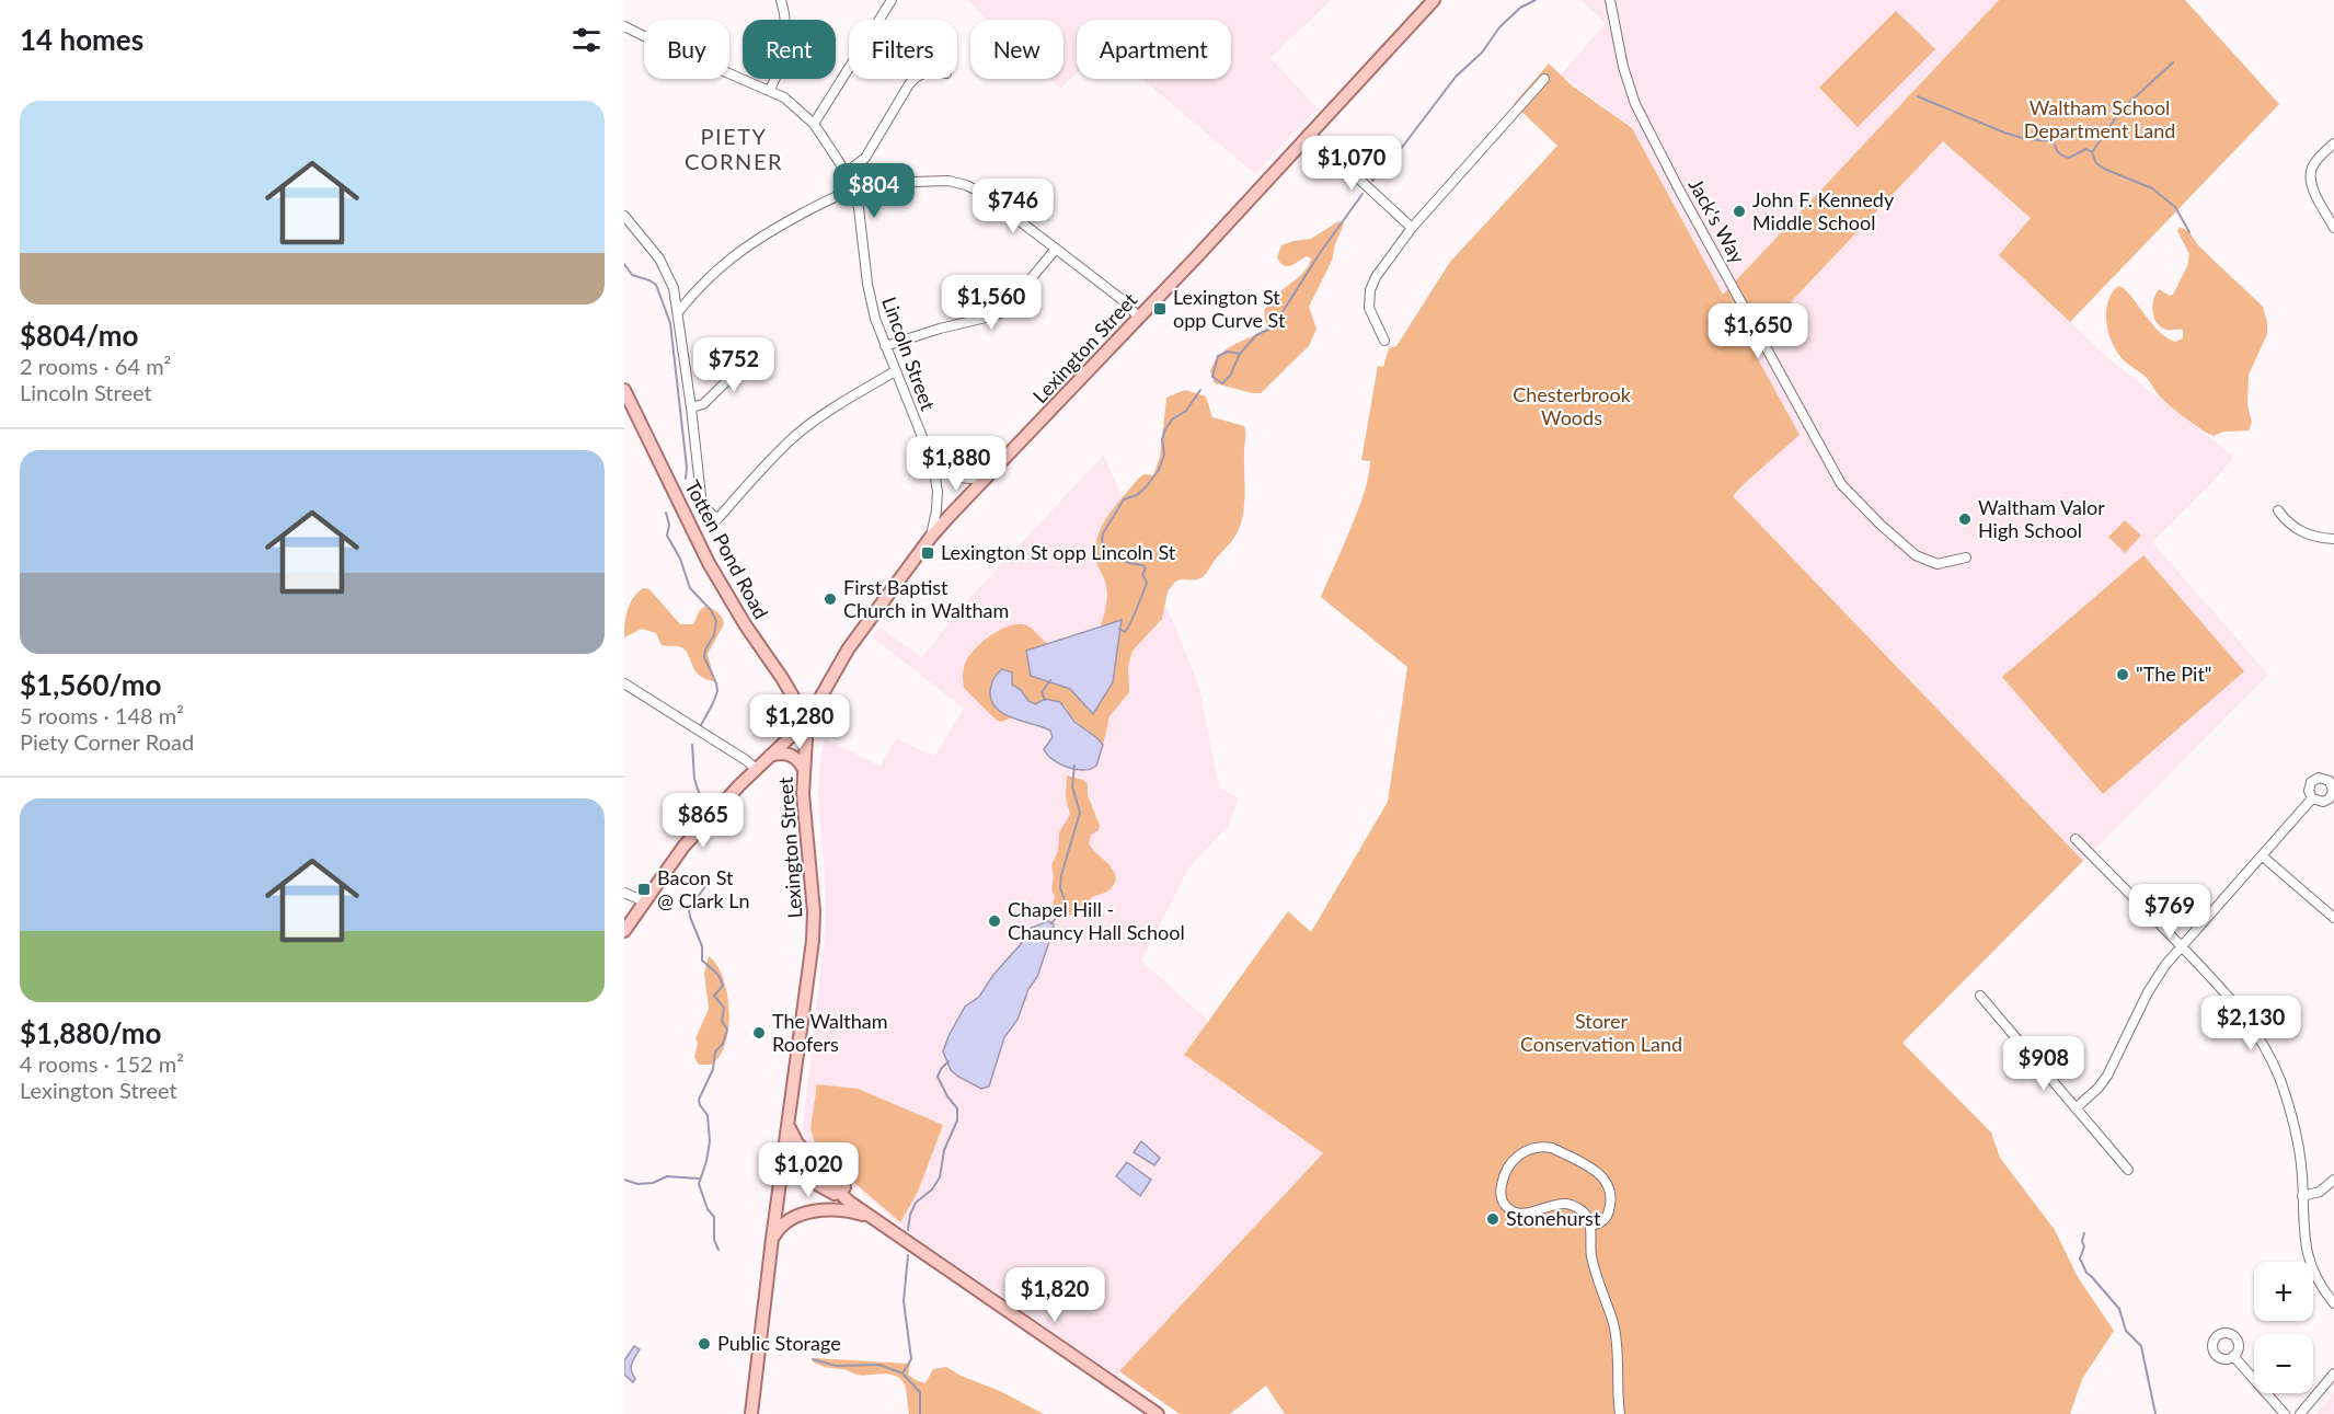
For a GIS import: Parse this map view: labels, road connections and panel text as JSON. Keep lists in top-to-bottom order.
{
  "streets": {
    "main road": ["Lexington Street", "Totten Pond Road"],
    "street": ["Jack's Way", "Lincoln Street"]
  },
  "crossings": [
    ["Lexington Street", "Lincoln Street"],
    ["Lexington Street", "Totten Pond Road"]
  ],
  "districts": ["PIETY CORNER"],
  "parks": ["Waltham School Department Land", "Chesterbrook Woods", "Storer Conservation Land"],
  "places": {
    "other": [
      "John F. Kennedy Middle School",
      "Waltham Valor High School",
      "First Baptist Church in Waltham",
      "\"The Pit\"",
      "Chapel Hill - Chauncy Hall School",
      "The Waltham Roofers",
      "Stonehurst",
      "Public Storage"
    ],
    "transit": ["Lexington St opp Curve St", "Lexington St opp Lincoln St", "Bacon St @ Clark Ln"]
  },
  "page": {
    "heading": "14 homes",
    "chip": [
      "Buy",
      "Rent",
      "Filters",
      "New",
      "Apartment"
    ],
    "list": [
      {
        "name": "$804/mo",
        "note": "2 rooms · 64 m² · Lincoln Street"
      },
      {
        "name": "$1,560/mo",
        "note": "5 rooms · 148 m² · Piety Corner Road"
      },
      {
        "name": "$1,880/mo",
        "note": "4 rooms · 152 m² · Lexington Street"
      }
    ],
    "price": [
      "$1,070",
      "$804",
      "$746",
      "$1,560",
      "$1,650",
      "$752",
      "$1,880",
      "$1,280",
      "$865",
      "$769",
      "$2,130",
      "$908",
      "$1,020",
      "$1,820"
    ],
    "map_buttons": ["+", "−"]
  }
}
